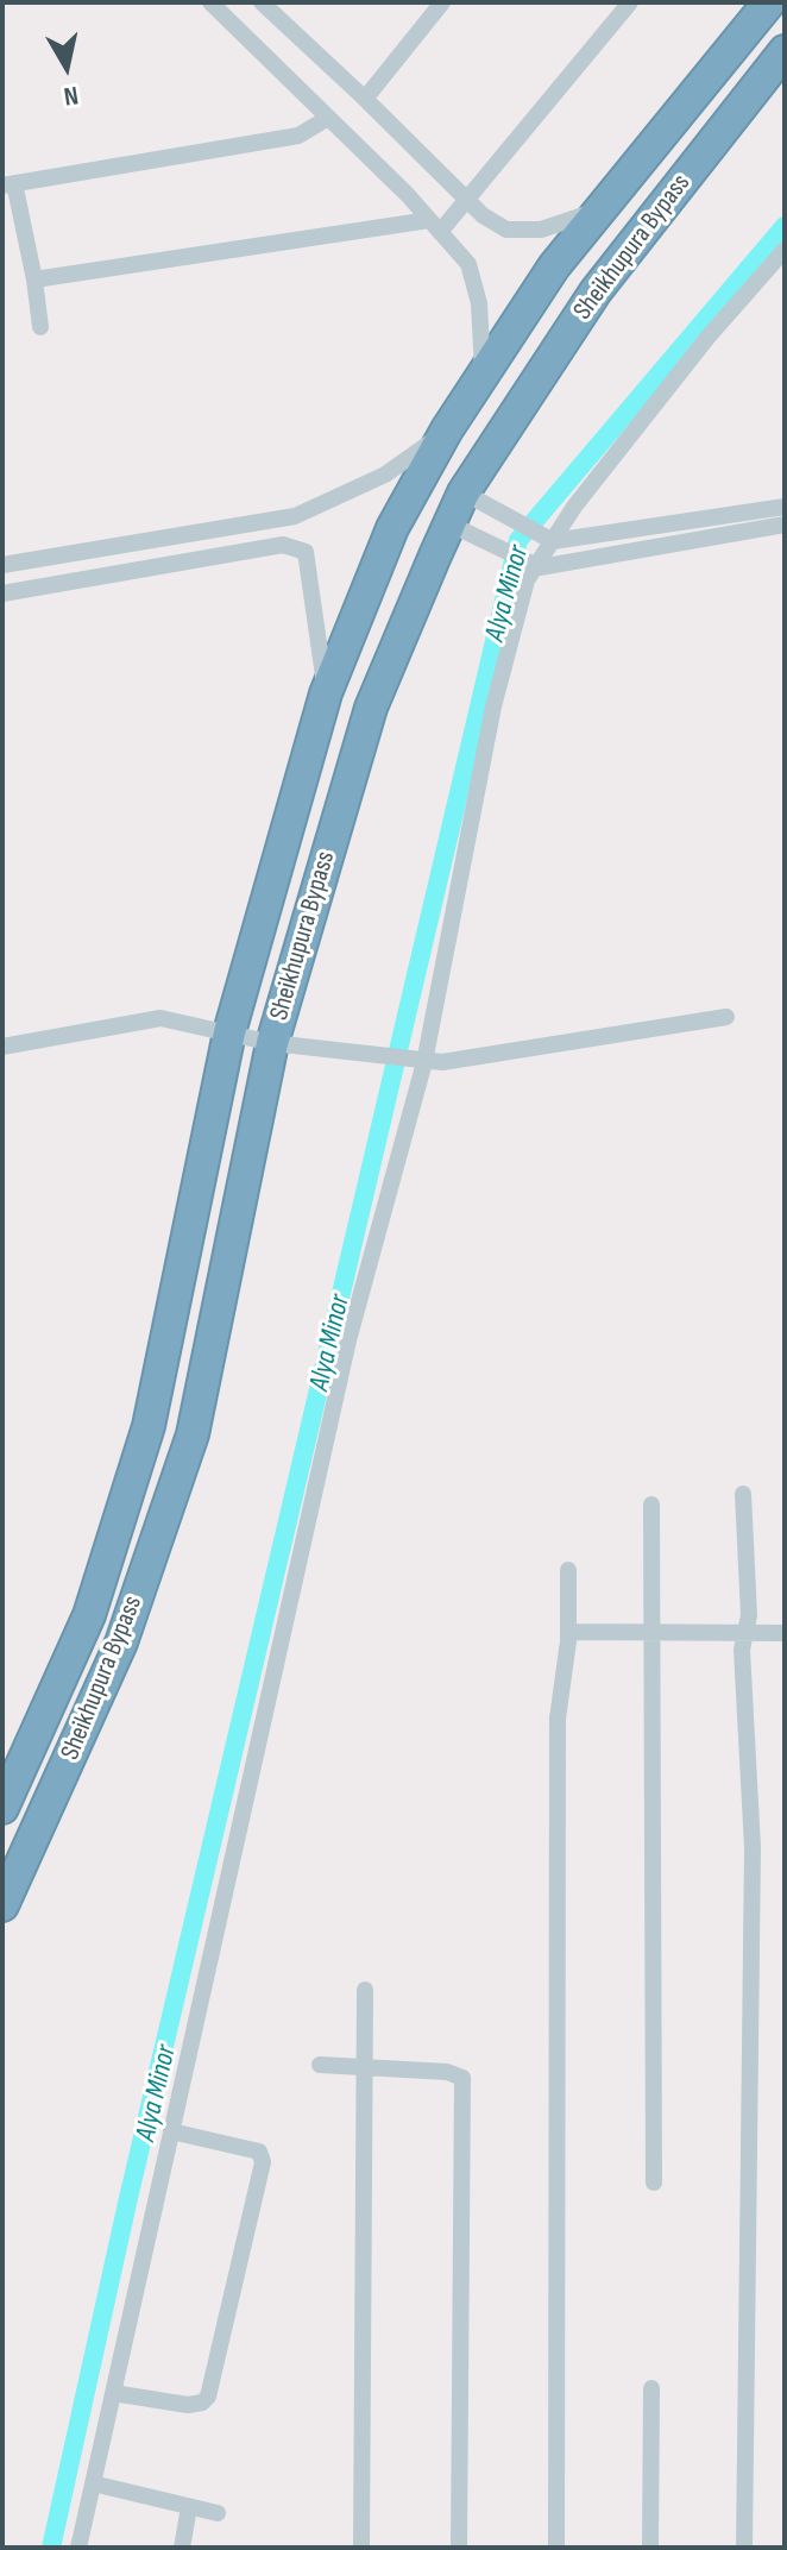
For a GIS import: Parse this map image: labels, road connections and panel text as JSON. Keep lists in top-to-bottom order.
{
  "streets": {
    "highway": ["Sheikhupura Bypass"]
  },
  "water": ["Alya Minor"],
  "north": "bottom"
}
